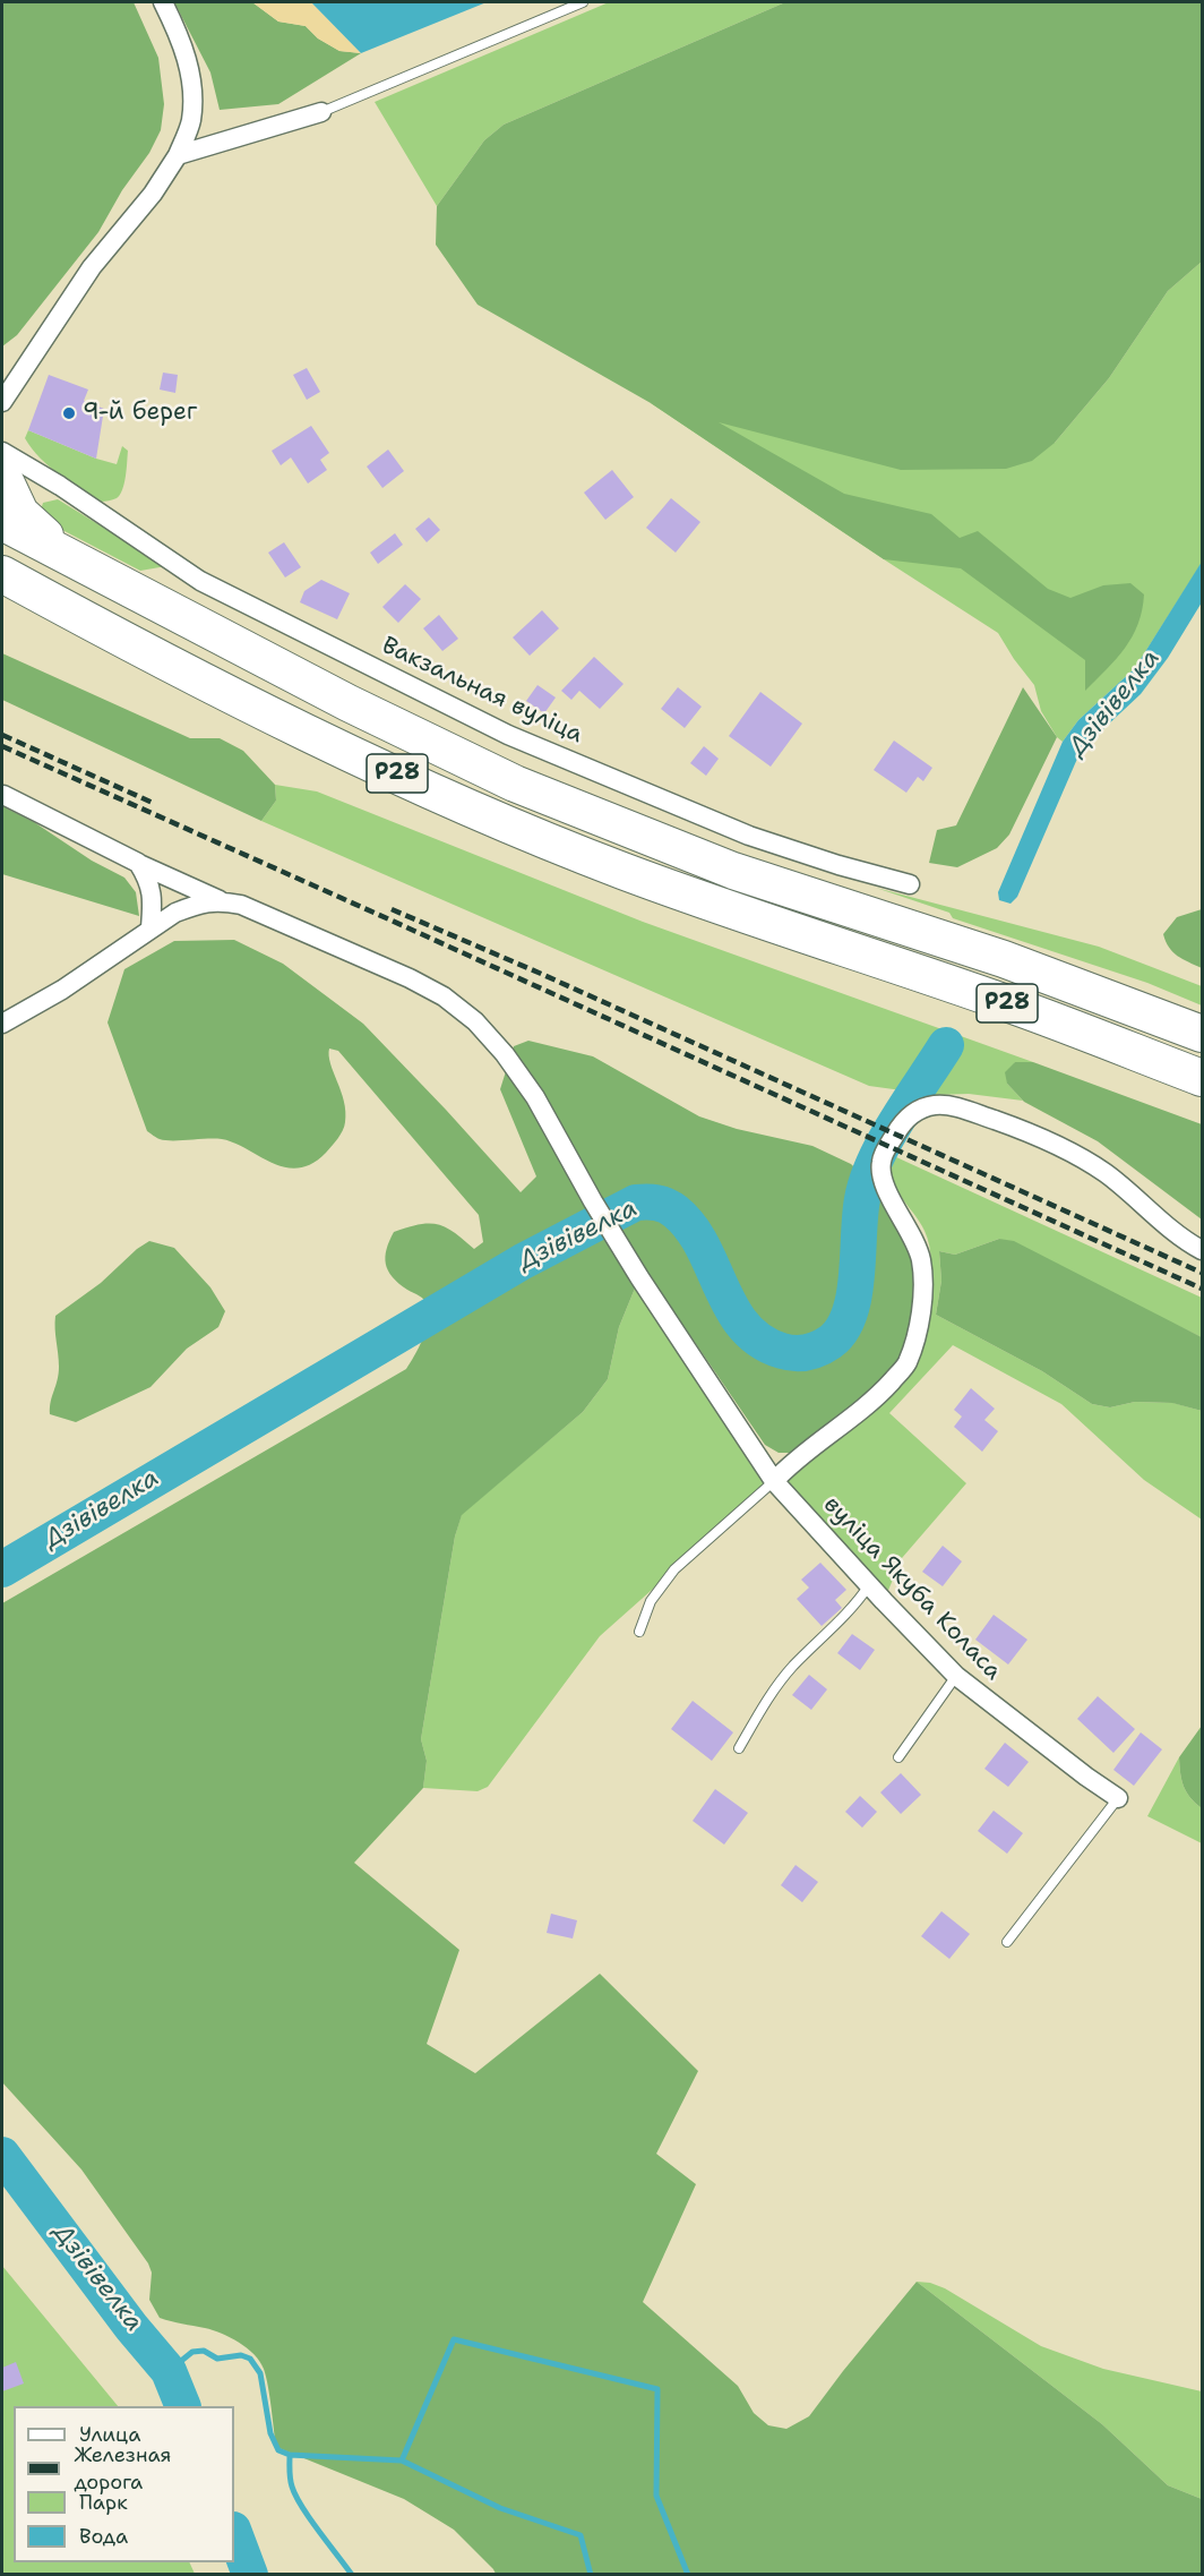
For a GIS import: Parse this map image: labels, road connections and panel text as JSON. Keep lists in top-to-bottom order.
{
  "streets": {
    "highway": ["Р28"],
    "street": ["Вакзальная вуліца", "вуліца Якуба Коласа"]
  },
  "water": ["Дзівівелка"],
  "places": ["9-й берег"],
  "legend": [
    "Улица",
    "Железная дорога",
    "Парк",
    "Вода"
  ]
}
